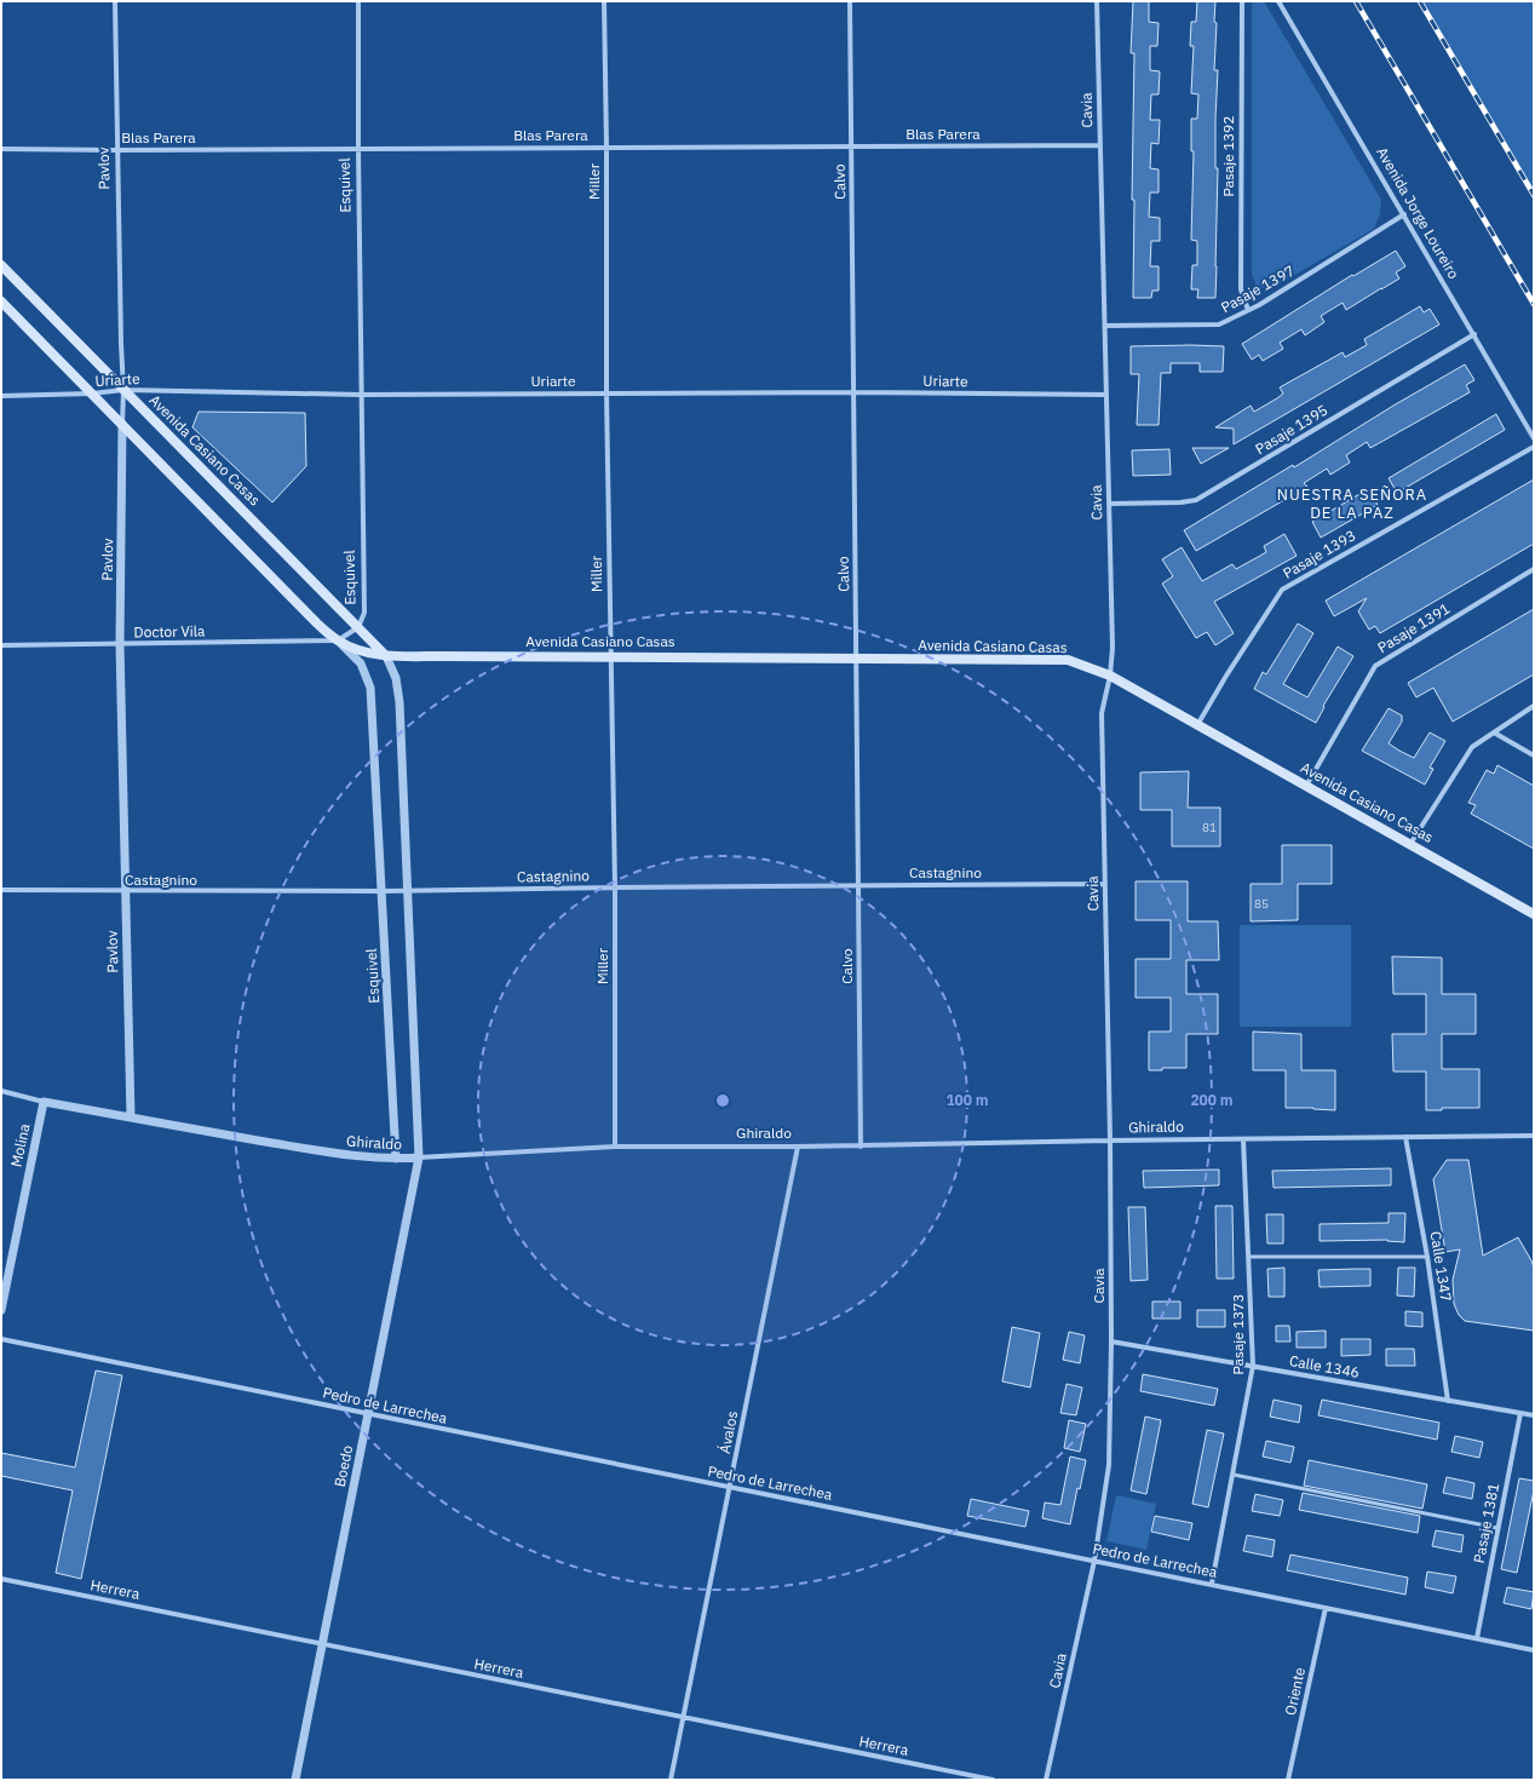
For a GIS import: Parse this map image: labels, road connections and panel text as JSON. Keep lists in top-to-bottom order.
{
  "streets": {
    "main road": ["Avenida Casiano Casas"],
    "street": [
      "Cavia",
      "Blas Parera",
      "Pasaje 1392",
      "Pavlov",
      "Miller",
      "Calvo",
      "Esquivel",
      "Avenida Jorge Loureiro",
      "Pasaje 1397",
      "Uriarte",
      "Pasaje 1395",
      "Pasaje 1393",
      "Pasaje 1391",
      "Doctor Vila",
      "Castagnino",
      "Ghiraldo",
      "Molina",
      "Calle 1347",
      "Pasaje 1373",
      "Calle 1346",
      "Pedro de Larrechea",
      "Ávalos",
      "Boedo",
      "Pasaje 1381",
      "Herrera",
      "Oriente"
    ]
  },
  "crossings": [
    ["Cavia", "Blas Parera"],
    ["Cavia", "Pasaje 1397"],
    ["Cavia", "Uriarte"],
    ["Cavia", "Pasaje 1395"],
    ["Cavia", "Avenida Casiano Casas"],
    ["Cavia", "Castagnino"],
    ["Cavia", "Ghiraldo"],
    ["Cavia", "Calle 1346"],
    ["Cavia", "Pedro de Larrechea"],
    ["Blas Parera", "Pavlov"],
    ["Blas Parera", "Miller"],
    ["Blas Parera", "Calvo"],
    ["Blas Parera", "Esquivel"],
    ["Pasaje 1392", "Pasaje 1397"],
    ["Pavlov", "Uriarte"],
    ["Pavlov", "Avenida Casiano Casas"],
    ["Pavlov", "Doctor Vila"],
    ["Pavlov", "Castagnino"],
    ["Pavlov", "Ghiraldo"],
    ["Miller", "Uriarte"],
    ["Miller", "Avenida Casiano Casas"],
    ["Miller", "Castagnino"],
    ["Miller", "Ghiraldo"],
    ["Calvo", "Uriarte"],
    ["Calvo", "Avenida Casiano Casas"],
    ["Calvo", "Castagnino"],
    ["Calvo", "Ghiraldo"],
    ["Esquivel", "Uriarte"],
    ["Esquivel", "Avenida Casiano Casas"],
    ["Esquivel", "Doctor Vila"],
    ["Esquivel", "Castagnino"],
    ["Esquivel", "Ghiraldo"],
    ["Avenida Jorge Loureiro", "Pasaje 1397"],
    ["Avenida Jorge Loureiro", "Pasaje 1395"],
    ["Uriarte", "Avenida Casiano Casas"],
    ["Avenida Casiano Casas", "Pasaje 1393"],
    ["Avenida Casiano Casas", "Pasaje 1391"],
    ["Avenida Casiano Casas", "Doctor Vila"],
    ["Ghiraldo", "Molina"],
    ["Ghiraldo", "Calle 1347"],
    ["Ghiraldo", "Pasaje 1373"],
    ["Ghiraldo", "Ávalos"],
    ["Ghiraldo", "Boedo"],
    ["Calle 1347", "Calle 1346"],
    ["Pasaje 1373", "Calle 1346"],
    ["Pasaje 1373", "Pedro de Larrechea"],
    ["Calle 1346", "Pasaje 1381"],
    ["Pedro de Larrechea", "Ávalos"],
    ["Pedro de Larrechea", "Boedo"],
    ["Pedro de Larrechea", "Pasaje 1381"],
    ["Pedro de Larrechea", "Oriente"],
    ["Ávalos", "Herrera"],
    ["Boedo", "Herrera"]
  ],
  "districts": ["NUESTRA SEÑORA DE LA PAZ"],
  "house_numbers": ["81", "85"],
  "rings": ["100 m", "200 m"]
}
